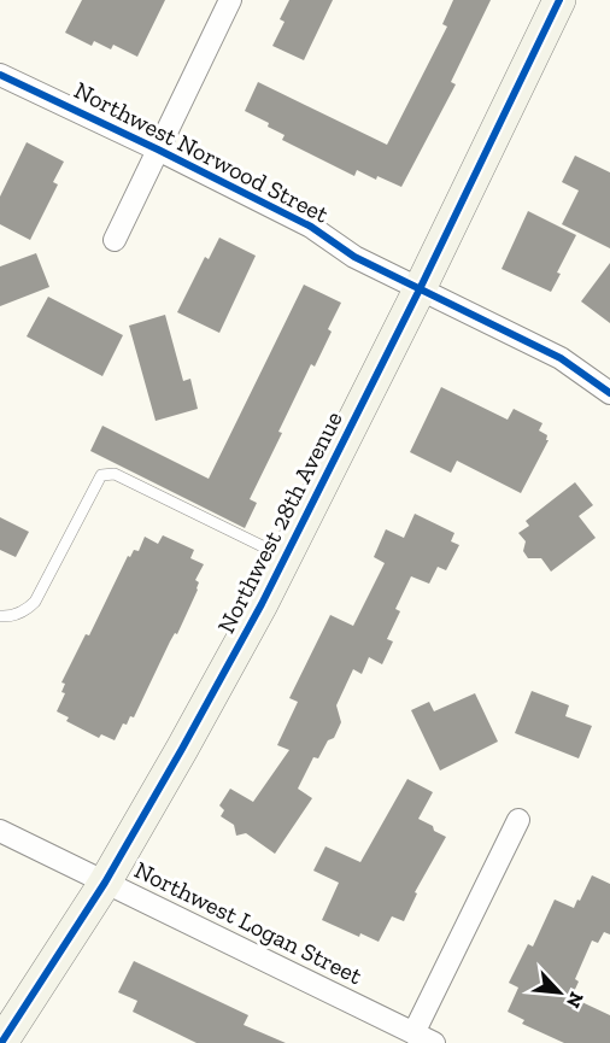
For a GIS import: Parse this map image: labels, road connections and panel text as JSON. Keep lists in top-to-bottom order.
{
  "streets": {
    "street": ["Northwest Norwood Street", "Northwest 28th Avenue", "Northwest Logan Street"]
  },
  "crossings": [
    ["Northwest Norwood Street", "Northwest 28th Avenue"],
    ["Northwest 28th Avenue", "Northwest Logan Street"]
  ],
  "north": "bottom right"
}
